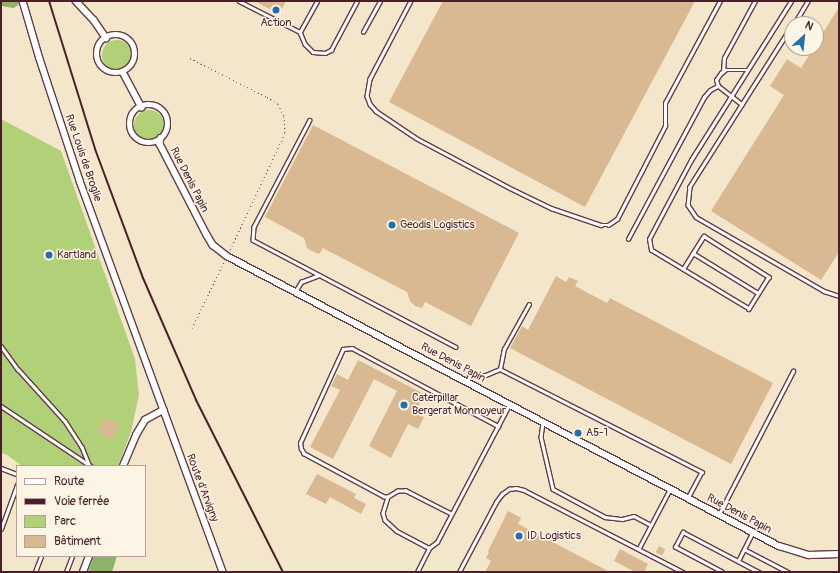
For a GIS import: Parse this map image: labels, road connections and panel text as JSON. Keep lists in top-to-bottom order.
{
  "streets": {
    "street": ["Rue Louis de Broglie", "Rue Denis Papin", "Route d'Arvigny"]
  },
  "crossings": [
    ["Rue Louis de Broglie", "Route d'Arvigny"]
  ],
  "places": [
    "Action",
    "Geodis Logistics",
    "Kartland",
    "Caterpillar Bergerat Monnoyeur",
    "A5-1",
    "ID Logistics"
  ],
  "legend": [
    "Route",
    "Voie ferrée",
    "Parc",
    "Bâtiment"
  ],
  "north": "top right"
}
